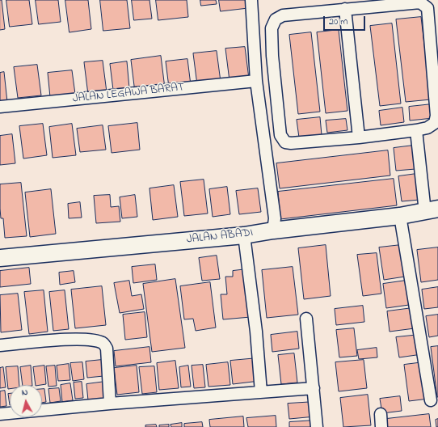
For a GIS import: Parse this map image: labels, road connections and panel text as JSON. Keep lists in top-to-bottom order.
{
  "streets": {
    "street": ["JALAN LEGAWA BARAT", "JALAN ABADI"]
  },
  "scale_bar": "20 m",
  "north": "top"
}
